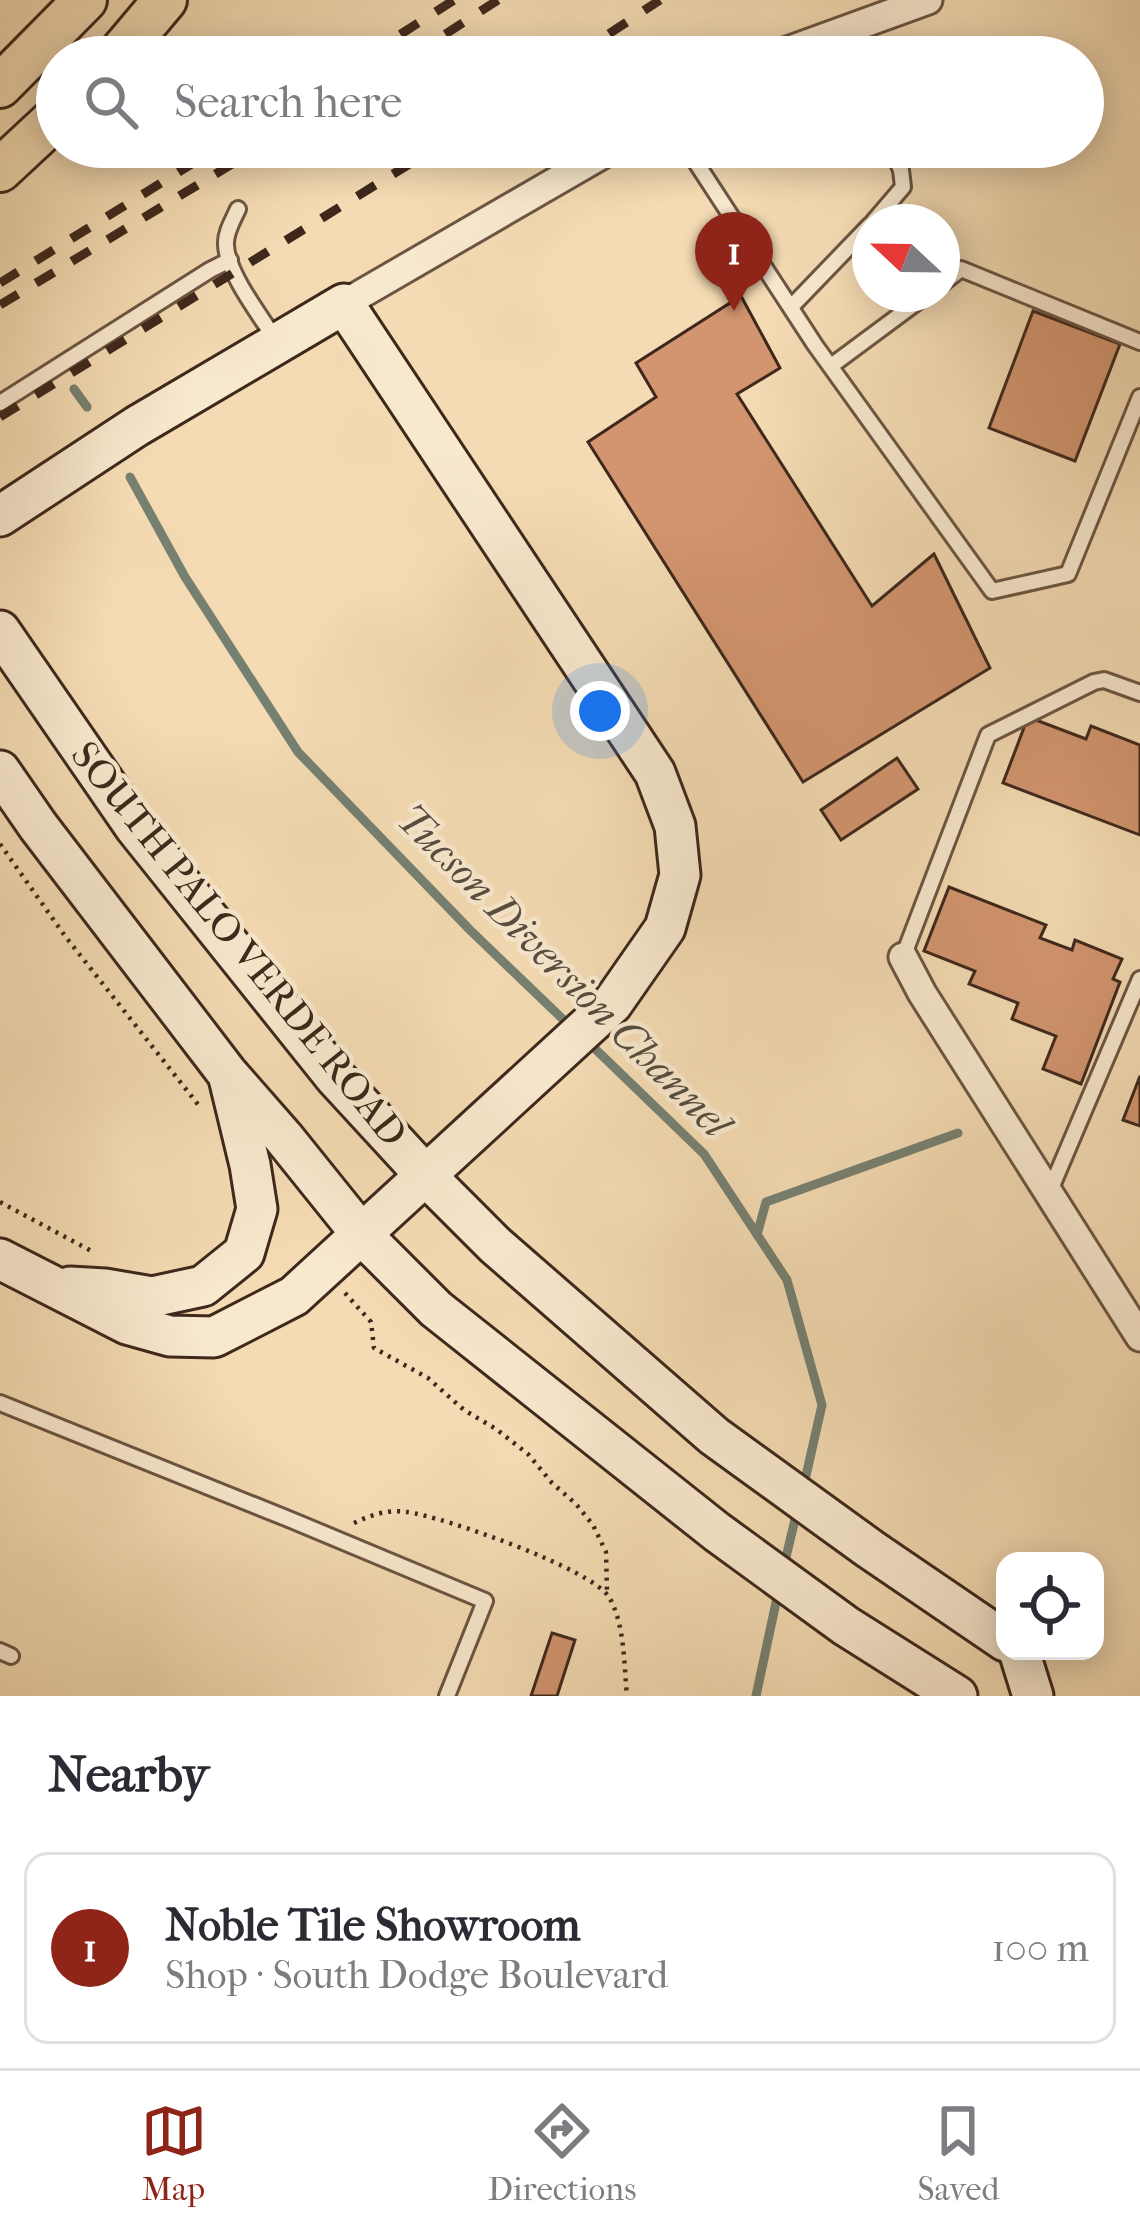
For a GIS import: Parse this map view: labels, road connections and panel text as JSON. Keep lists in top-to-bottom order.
{
  "streets": {
    "main road": ["SOUTH PALO VERDE ROAD"]
  },
  "water": ["Tucson Diversion Channel"],
  "north": "left",
  "page": {
    "search": "Search here",
    "pins": "1",
    "heading": "Nearby",
    "list": [
      {
        "mark": "1",
        "name": "Noble Tile Showroom",
        "note": "Shop · South Dodge Boulevard",
        "value": "100 m"
      }
    ],
    "nav": ["Map", "Directions", "Saved"]
  }
}
